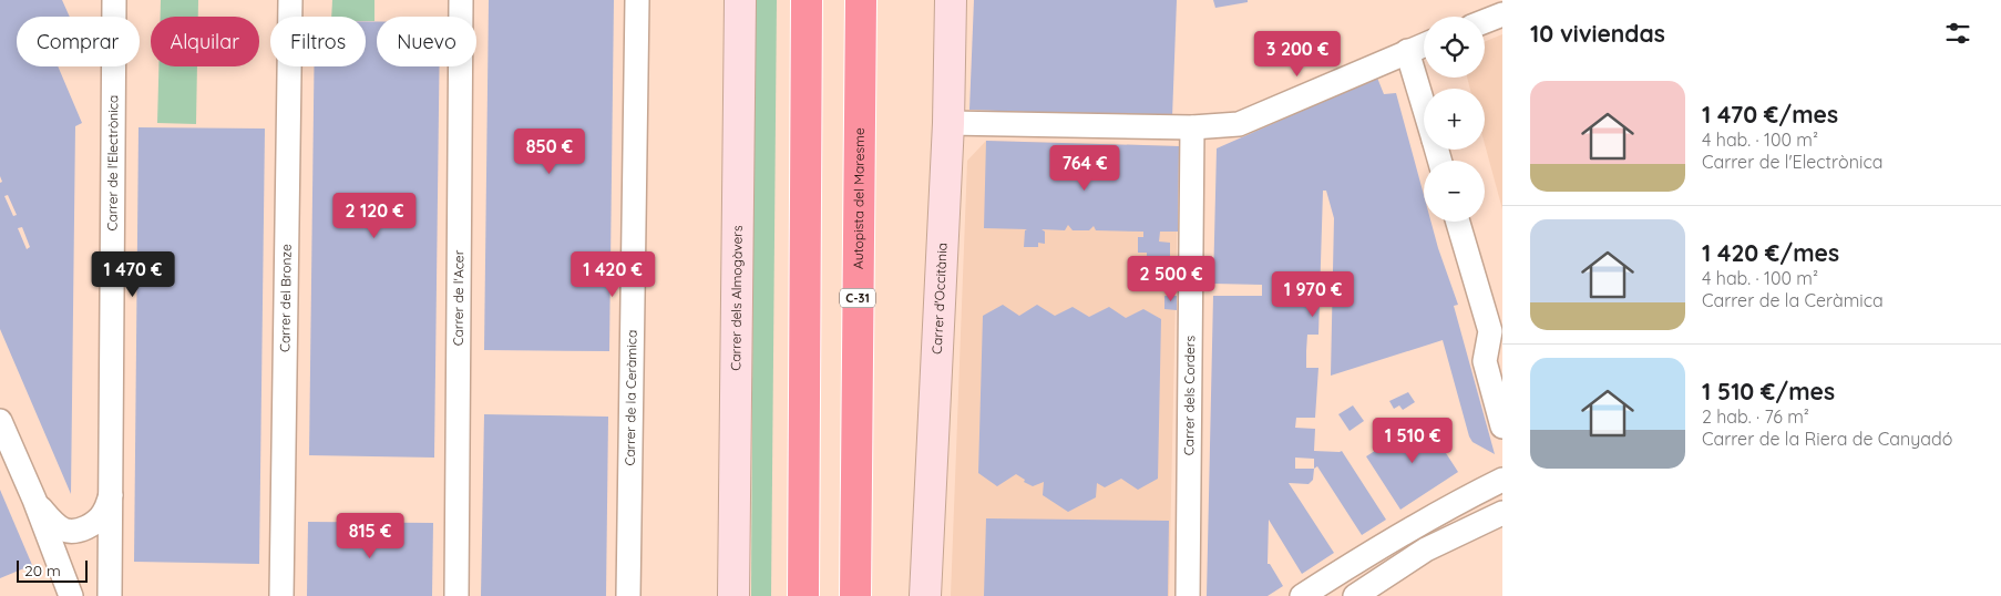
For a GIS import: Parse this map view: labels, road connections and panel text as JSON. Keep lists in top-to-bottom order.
{
  "streets": {
    "highway": ["Autopista del Maresme", "C-31"],
    "street": [
      "Carrer de l'Electrònica",
      "Carrer del Bronze",
      "Carrer de l'Acer",
      "Carrer dels Almogàvers",
      "Carrer d'Occitània",
      "Carrer dels Corders",
      "Carrer de la Ceràmica"
    ]
  },
  "scale_bar": "20 m",
  "page": {
    "heading": "10 viviendas",
    "map_buttons": ["+", "−"],
    "chip": [
      "Comprar",
      "Alquilar",
      "Filtros",
      "Nuevo"
    ],
    "price": [
      "3 200 €",
      "850 €",
      "764 €",
      "2 120 €",
      "1 470 €",
      "1 420 €",
      "2 500 €",
      "1 970 €",
      "1 510 €",
      "815 €"
    ],
    "list": [
      {
        "name": "1 470 €/mes",
        "note": "4 hab. · 100 m² · Carrer de l'Electrònica"
      },
      {
        "name": "1 420 €/mes",
        "note": "4 hab. · 100 m² · Carrer de la Ceràmica"
      },
      {
        "name": "1 510 €/mes",
        "note": "2 hab. · 76 m² · Carrer de la Riera de Canyadó"
      }
    ],
    "scale": "20 m"
  }
}
